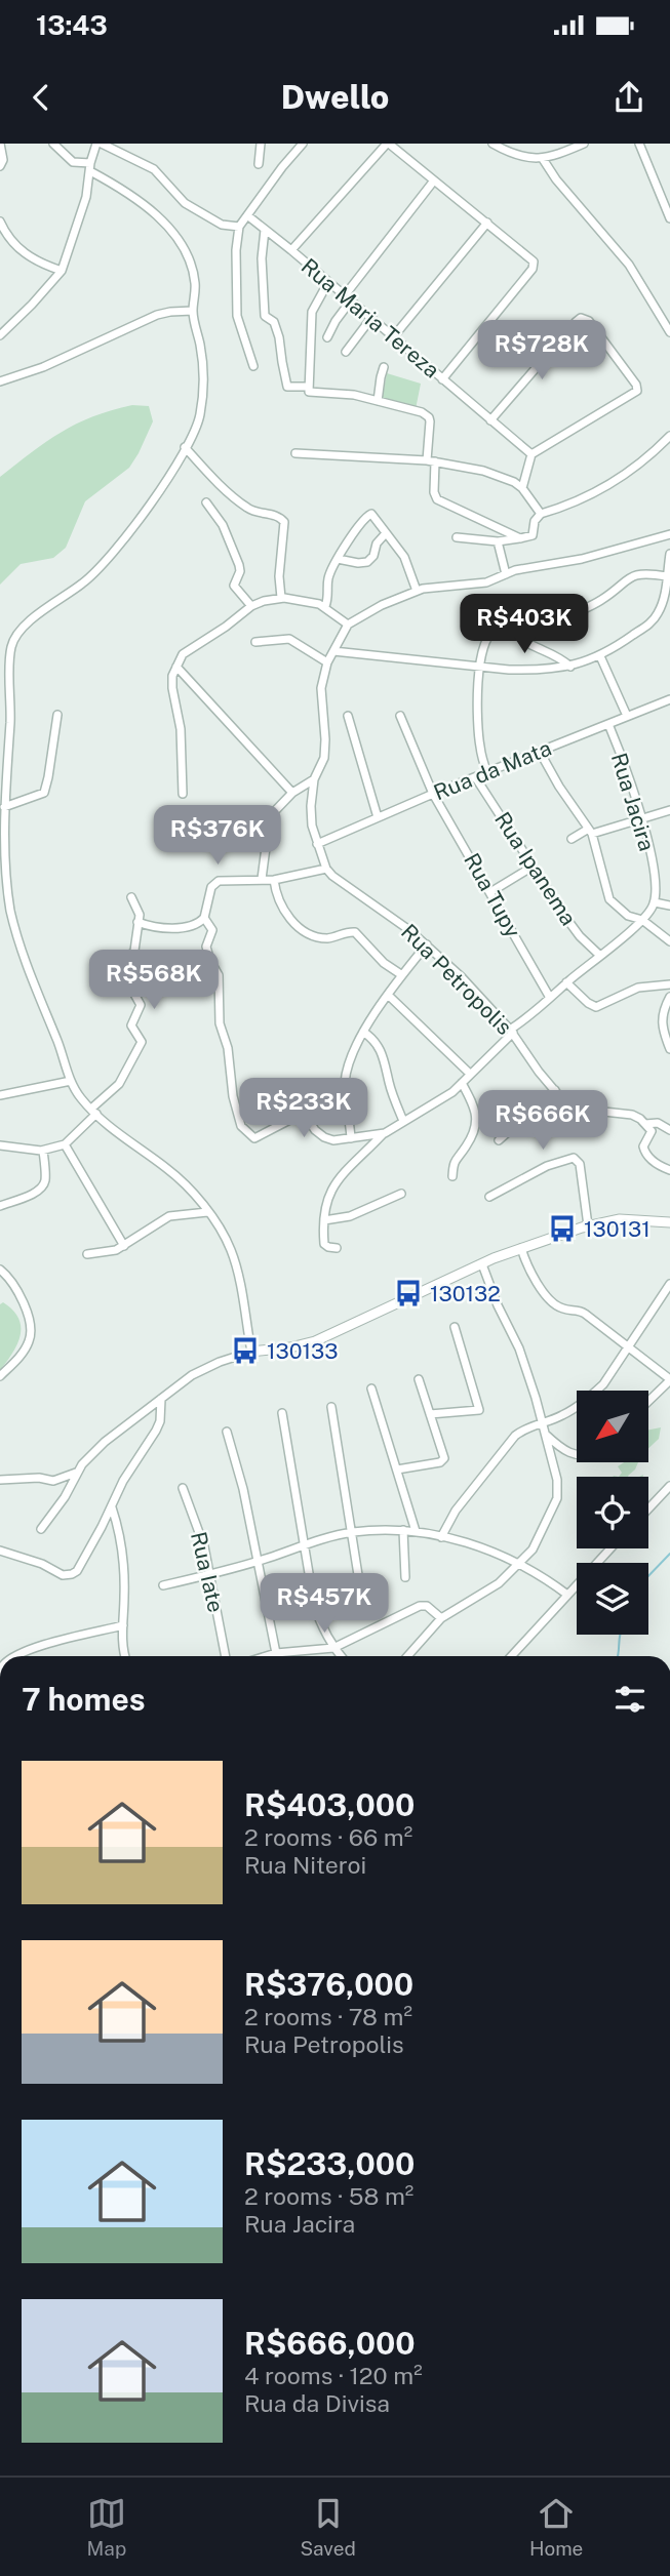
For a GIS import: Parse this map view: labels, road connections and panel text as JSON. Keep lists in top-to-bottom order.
{
  "streets": {
    "street": [
      "Rua Maria Tereza",
      "Rua da Mata",
      "Rua Jacira",
      "Rua Ipanema",
      "Rua Tupy",
      "Rua Petropolis",
      "Rua Iate"
    ]
  },
  "crossings": [
    ["Rua da Mata", "Rua Jacira"],
    ["Rua da Mata", "Rua Ipanema"],
    ["Rua da Mata", "Rua Tupy"]
  ],
  "places": {
    "bus stop": ["130131", "130132", "130133"]
  },
  "north": "bottom left",
  "page": {
    "status": "13:43",
    "header": "Dwello",
    "price": [
      "R$728K",
      "R$403K",
      "R$376K",
      "R$568K",
      "R$233K",
      "R$666K",
      "R$457K"
    ],
    "heading": "7 homes",
    "list": [
      {
        "name": "R$403,000",
        "note": "2 rooms · 66 m² · Rua Niteroi"
      },
      {
        "name": "R$376,000",
        "note": "2 rooms · 78 m² · Rua Petropolis"
      },
      {
        "name": "R$233,000",
        "note": "2 rooms · 58 m² · Rua Jacira"
      },
      {
        "name": "R$666,000",
        "note": "4 rooms · 120 m² · Rua da Divisa"
      }
    ],
    "tabs": ["Map", "Saved", "Home"]
  }
}
